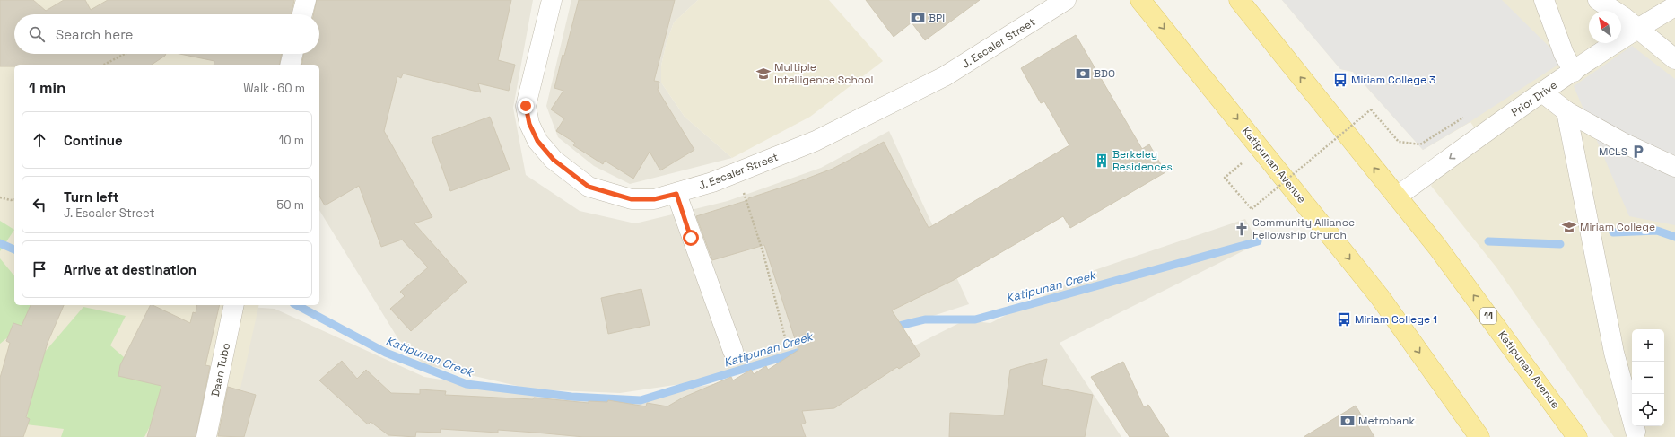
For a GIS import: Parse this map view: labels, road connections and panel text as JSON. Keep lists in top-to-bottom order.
{
  "streets": {
    "main road": ["Katipunan Avenue", "11"],
    "street": ["J. Escaler Street", "Prior Drive", "Daan Tubo"]
  },
  "crossings": [
    ["Prior Drive", "Katipunan Avenue"]
  ],
  "one_way": ["Prior Drive"],
  "water": ["Katipunan Creek"],
  "places": {
    "bank": ["BPI", "BDO", "Metrobank"],
    "school or university": ["Multiple Intelligence School", "Miriam College"],
    "bus stop": ["Miriam College 3", "Miriam College 1"],
    "parking": ["MCLS"],
    "building": ["Berkeley Residences"],
    "church": ["Community Alliance Fellowship Church"]
  },
  "north": "top left",
  "page": {
    "search": "Search here",
    "heading": ["1 min", "Walk · 60 m"],
    "list": [
      ["Continue", "10 m"],
      ["Turn left", "J. Escaler Street", "50 m"],
      "Arrive at destination"
    ],
    "map_buttons": ["+", "−"]
  }
}
